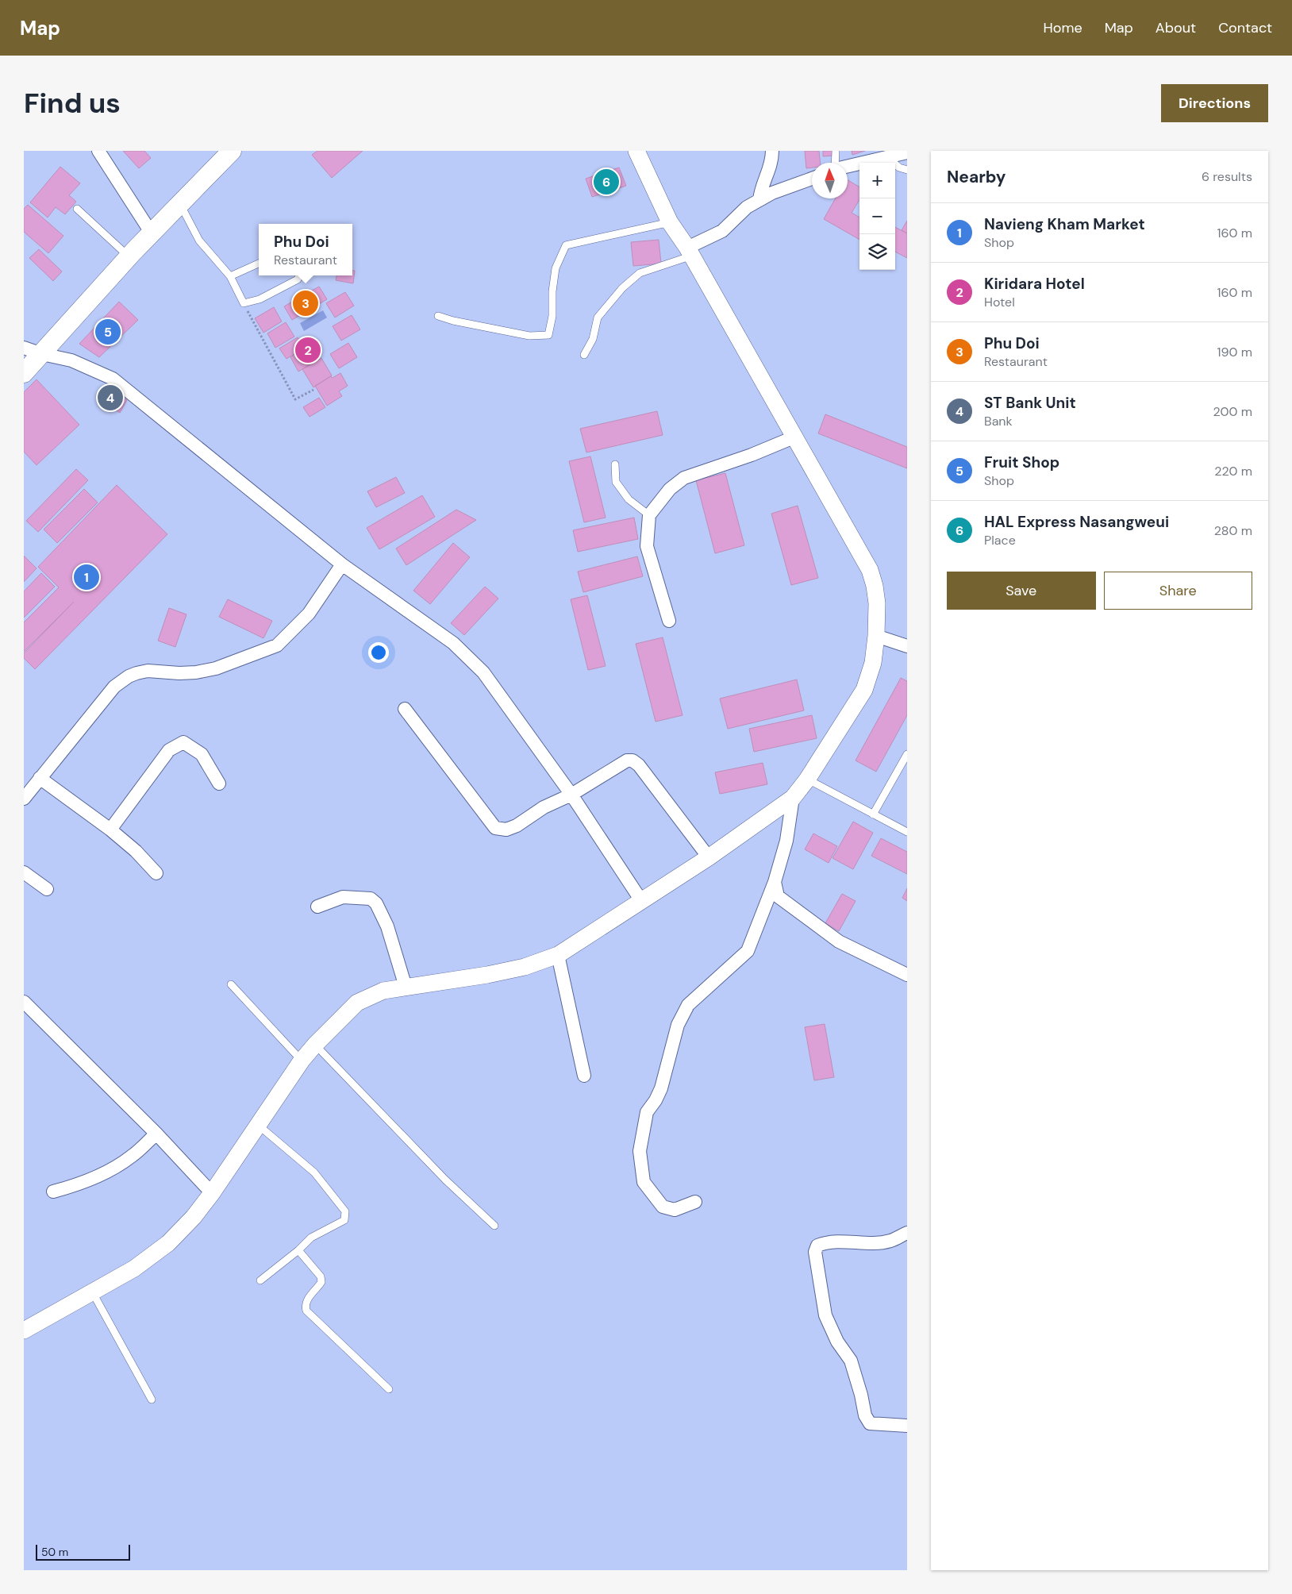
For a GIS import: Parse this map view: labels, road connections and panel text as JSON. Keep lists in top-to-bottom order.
{
  "scale_bar": "50 m",
  "north": "top",
  "page": {
    "header": "Map",
    "nav": [
      "Home",
      "Map",
      "About",
      "Contact"
    ],
    "buttons": [
      "Directions",
      ["Save", "Share"]
    ],
    "title": "Find us",
    "heading": ["Nearby", "6 results"],
    "map_buttons": ["+", "−"],
    "pins": [
      "6",
      "3",
      "5",
      "2",
      "4",
      "1"
    ],
    "list": [
      {
        "mark": "1",
        "name": "Navieng Kham Market",
        "note": "Shop",
        "value": "160 m"
      },
      {
        "mark": "2",
        "name": "Kiridara Hotel",
        "note": "Hotel",
        "value": "160 m"
      },
      {
        "mark": "3",
        "name": "Phu Doi",
        "note": "Restaurant",
        "value": "190 m"
      },
      {
        "mark": "4",
        "name": "ST Bank Unit",
        "note": "Bank",
        "value": "200 m"
      },
      {
        "mark": "5",
        "name": "Fruit Shop",
        "note": "Shop",
        "value": "220 m"
      },
      {
        "mark": "6",
        "name": "HAL Express Nasangweui",
        "note": "Place",
        "value": "280 m"
      }
    ],
    "popup": ["Phu Doi", "Restaurant"],
    "scale": "50 m"
  }
}
